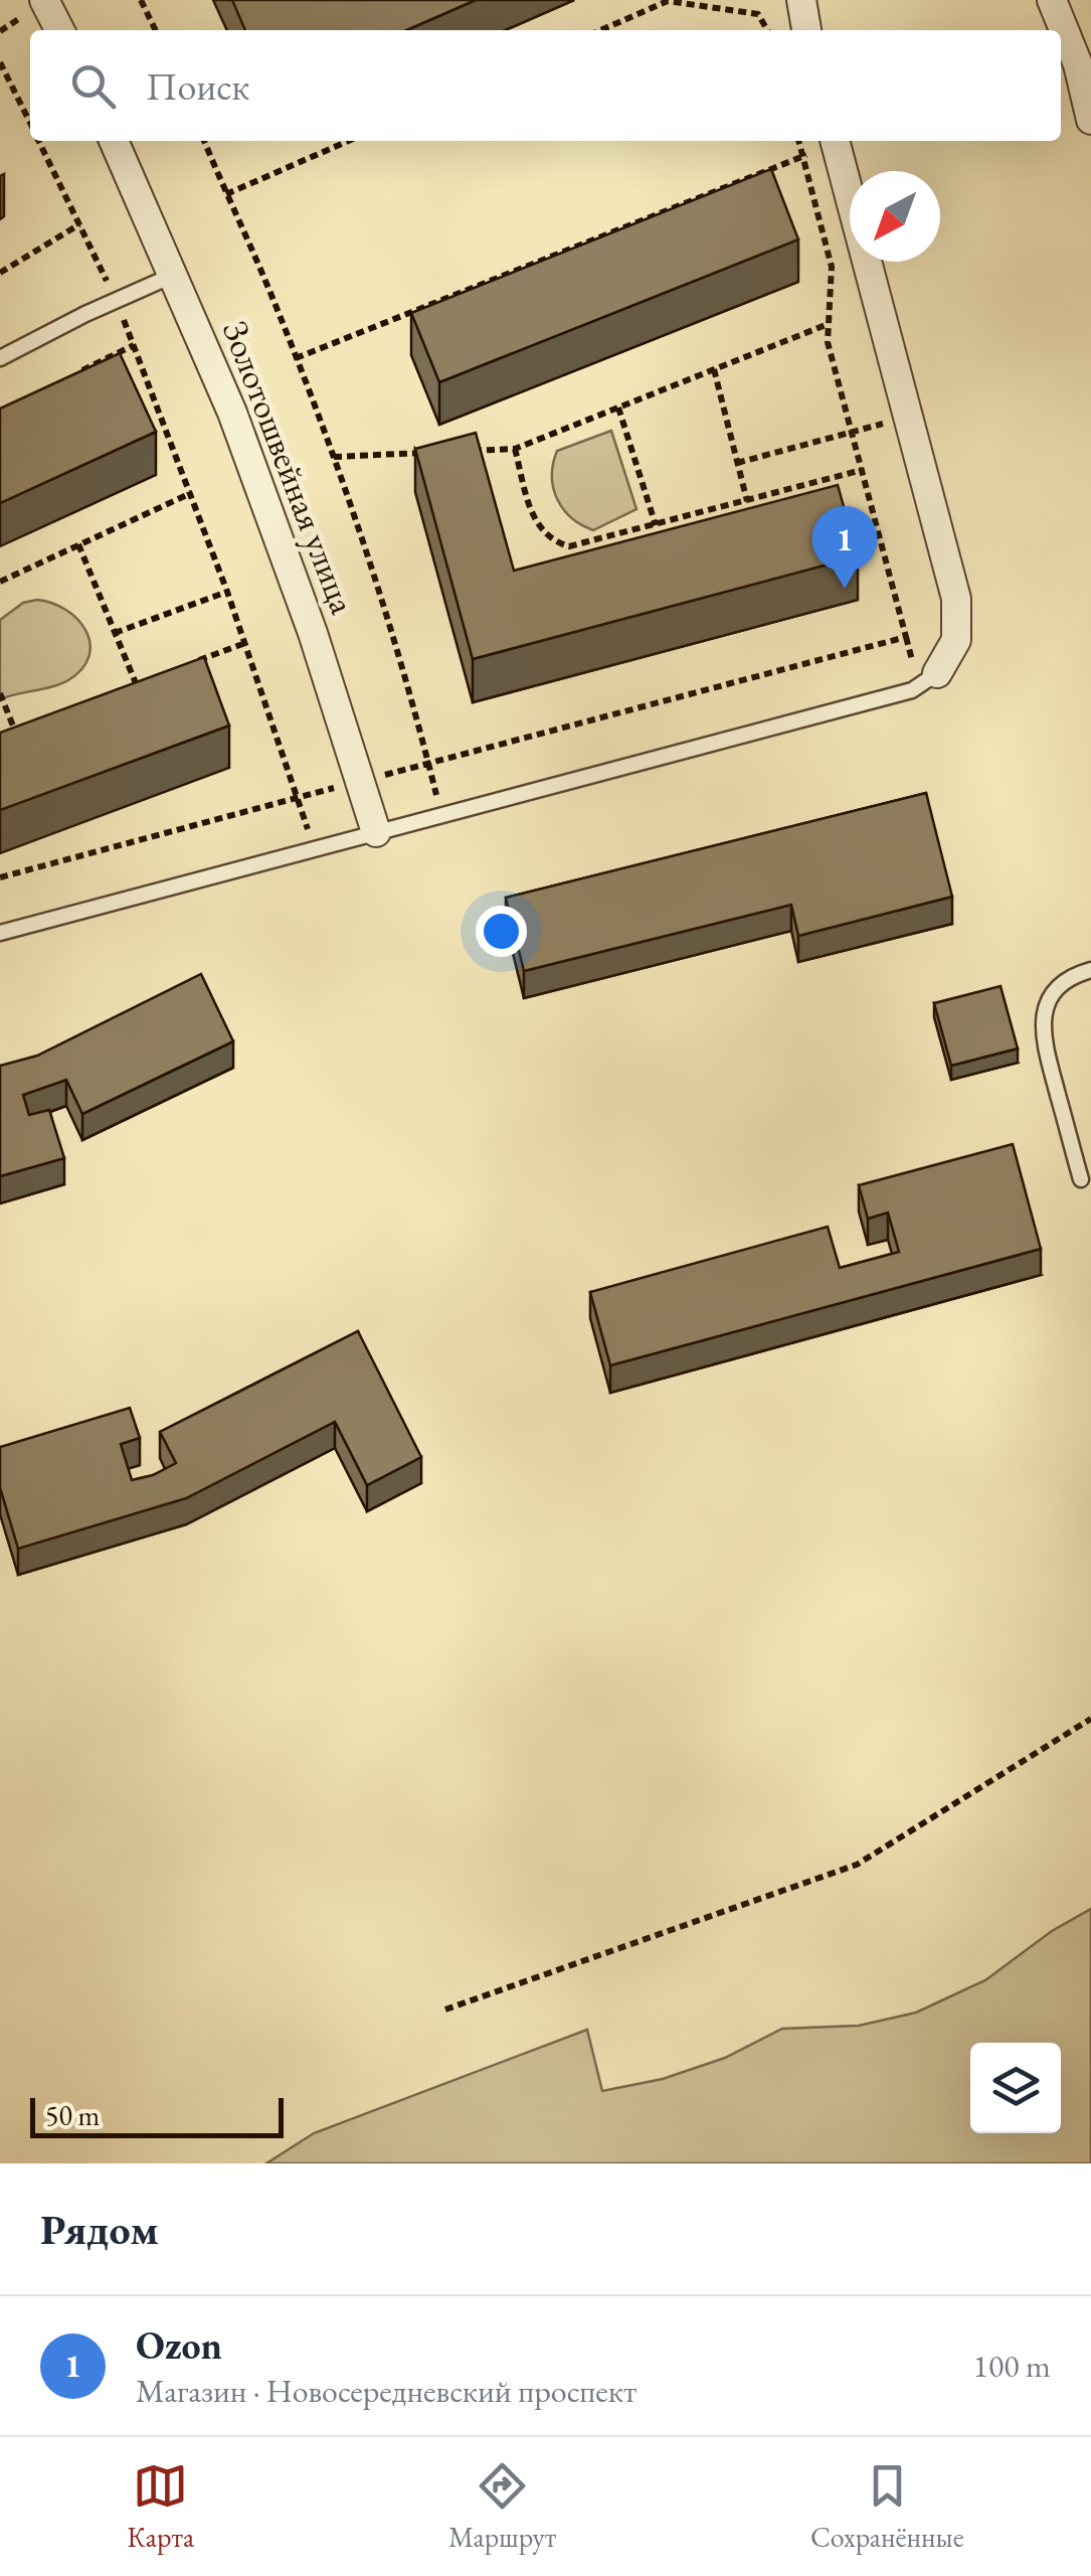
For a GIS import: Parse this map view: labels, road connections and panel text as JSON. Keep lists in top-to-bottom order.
{
  "streets": {
    "street": ["Золотошвейная улица"]
  },
  "scale_bar": "50 m",
  "north": "bottom left",
  "page": {
    "search": "Поиск",
    "pins": "1",
    "scale": "50 m",
    "heading": "Рядом",
    "list": [
      {
        "mark": "1",
        "name": "Ozon",
        "note": "Магазин · Новосередневский проспект",
        "value": "100 m"
      }
    ],
    "nav": ["Карта", "Маршрут", "Сохранённые"]
  }
}
